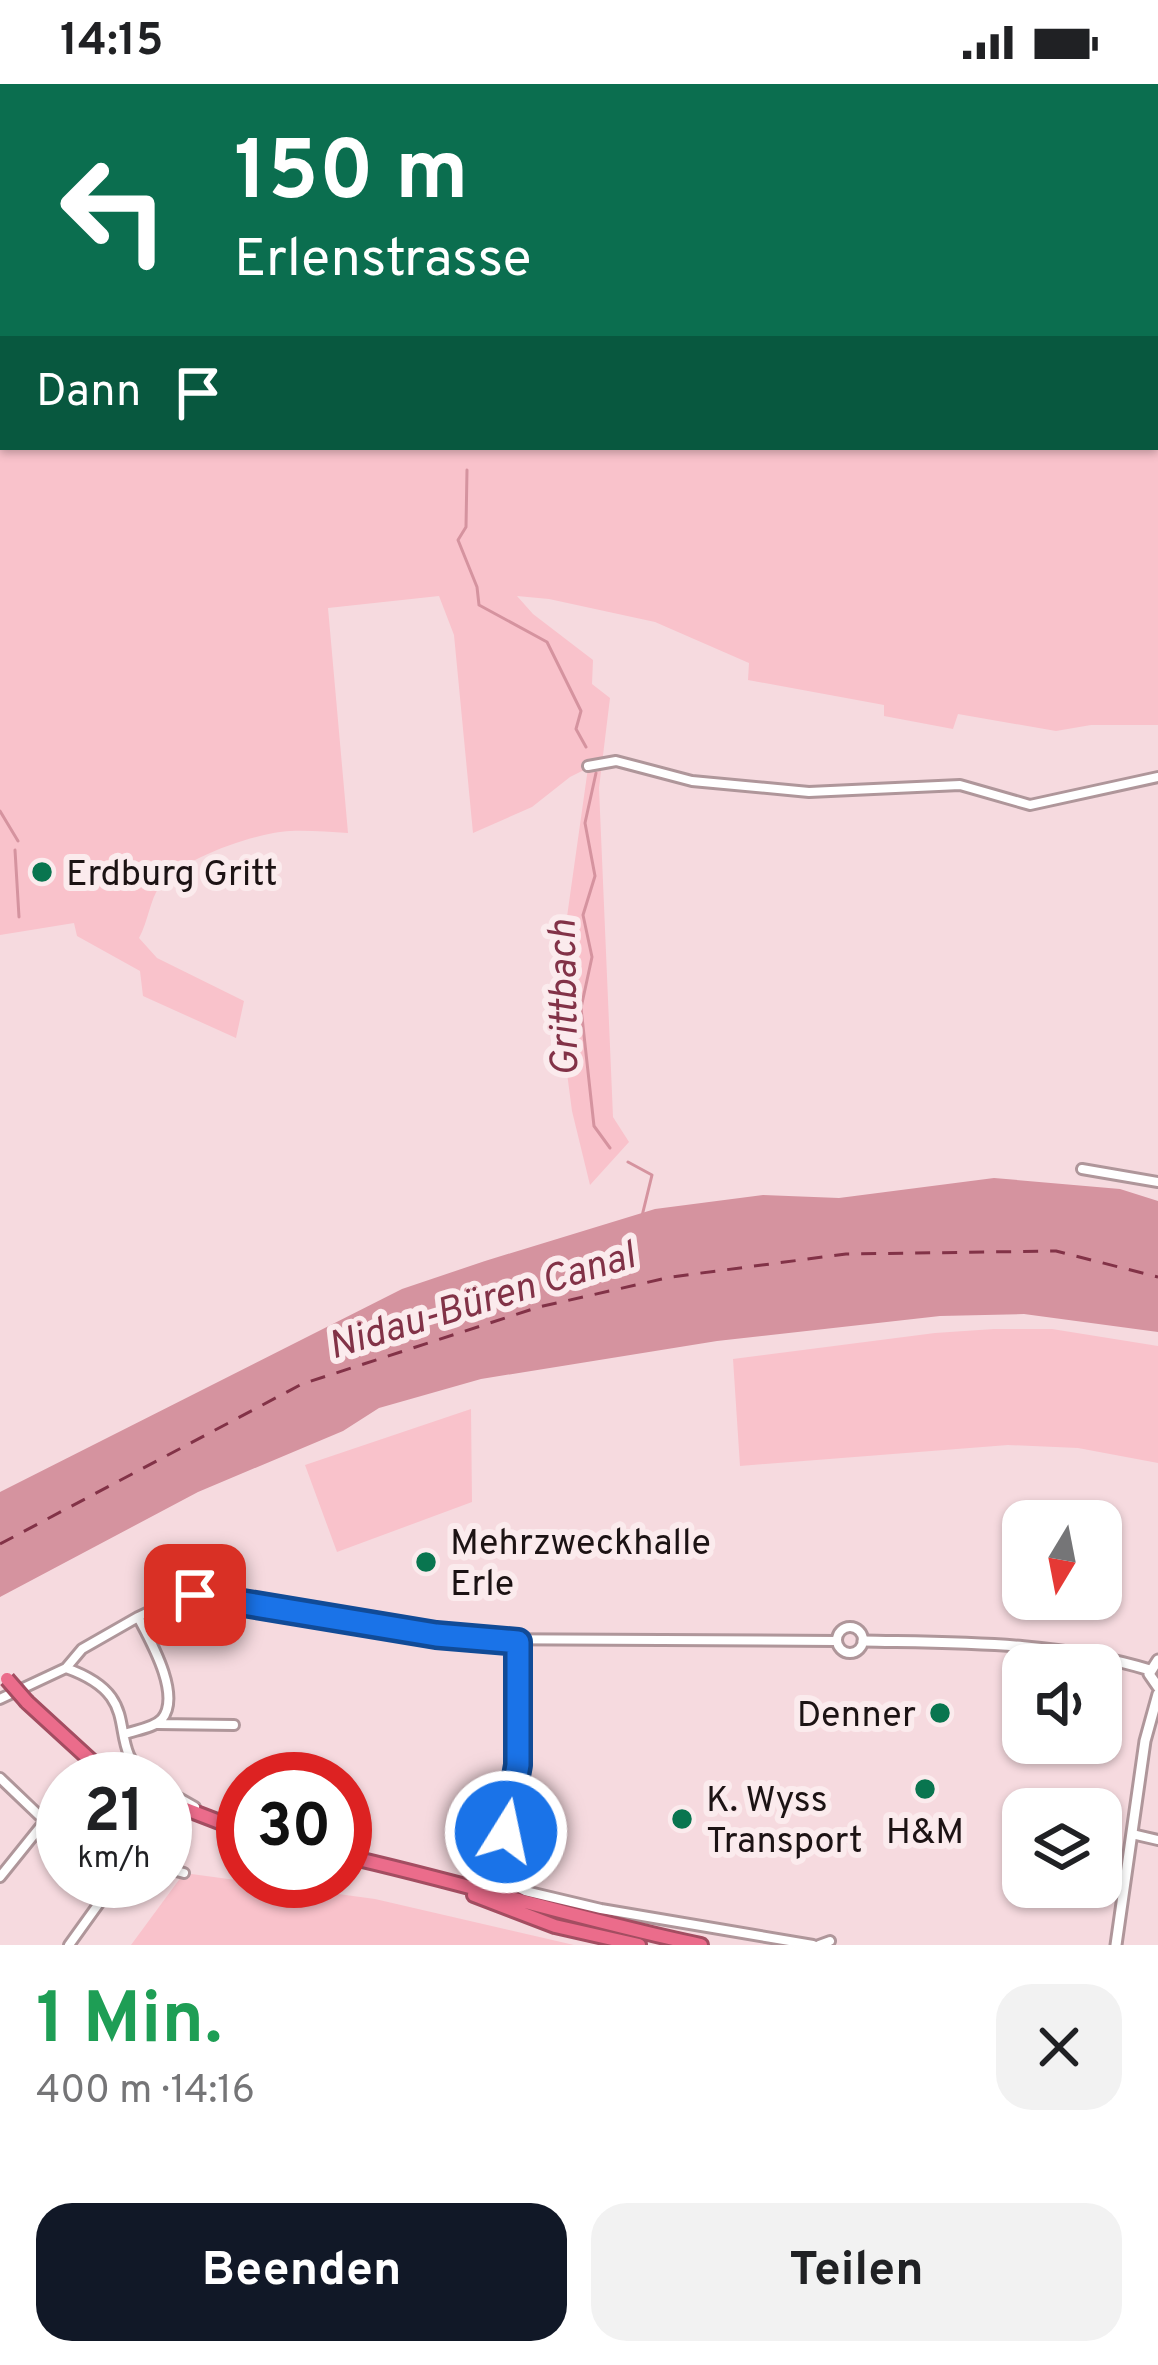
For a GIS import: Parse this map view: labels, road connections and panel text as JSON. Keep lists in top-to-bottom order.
{
  "water": ["Grittbach", "Nidau-Büren Canal"],
  "places": [
    "Erdburg Gritt",
    "Mehrzweckhalle Erle",
    "Denner",
    "H&M",
    "K. Wyss Transport"
  ],
  "north": "bottom",
  "page": {
    "status": "14:15",
    "turn": ["150 m", "Erlenstrasse"],
    "then": "Dann",
    "speed": "21 km/h",
    "limit": "30",
    "heading": ["1 Min.", "400 m · 14:16"],
    "buttons": ["Beenden", "Teilen"]
  }
}
